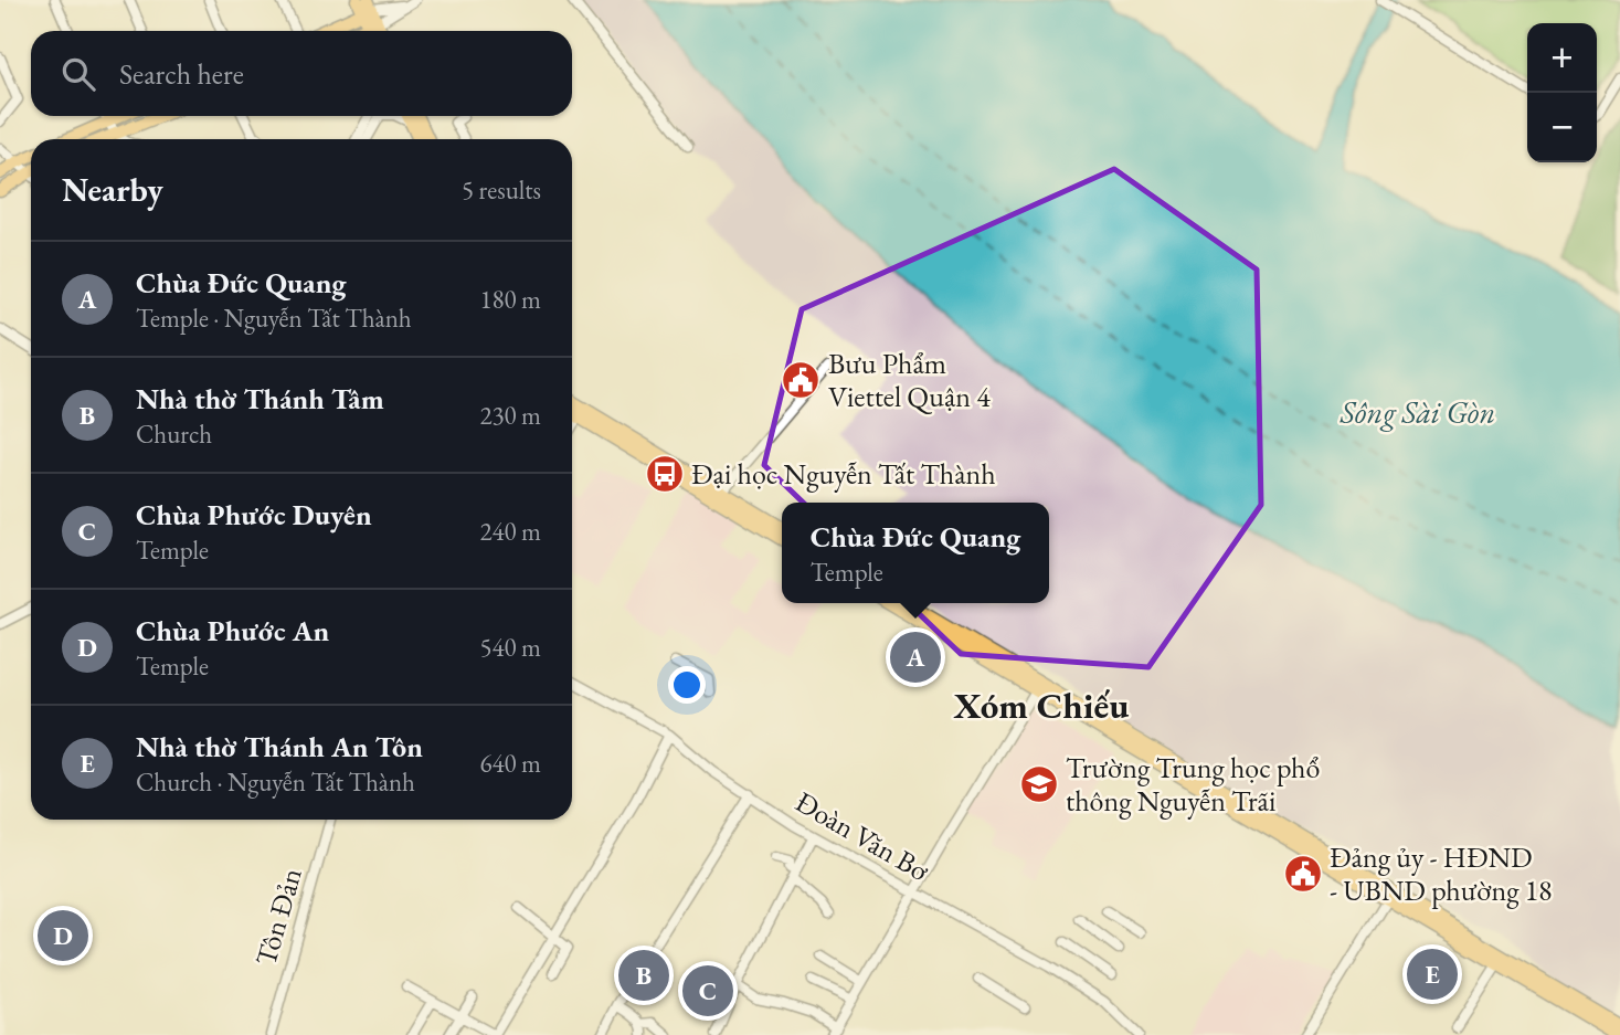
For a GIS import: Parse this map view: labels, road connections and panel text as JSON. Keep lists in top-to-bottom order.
{
  "streets": {
    "street": ["Đoàn Văn Bơ", "Tôn Đản"]
  },
  "districts": ["Xóm Chiếu"],
  "water": ["Sông Sài Gòn"],
  "places": {
    "public building": ["Bưu Phẩm Viettel Quận 4", "Đảng ủy - HĐND - UBND phường 18"],
    "bus stop": ["Đại học Nguyễn Tất Thành"],
    "school or university": ["Trường Trung học phổ thông Nguyễn Trãi"]
  },
  "page": {
    "map_buttons": ["+", "−"],
    "search": "Search here",
    "heading": ["Nearby", "5 results"],
    "list": [
      {
        "mark": "A",
        "name": "Chùa Đức Quang",
        "note": "Temple · Nguyễn Tất Thành",
        "value": "180 m"
      },
      {
        "mark": "B",
        "name": "Nhà thờ Thánh Tâm",
        "note": "Church",
        "value": "230 m"
      },
      {
        "mark": "C",
        "name": "Chùa Phước Duyên",
        "note": "Temple",
        "value": "240 m"
      },
      {
        "mark": "D",
        "name": "Chùa Phước An",
        "note": "Temple",
        "value": "540 m"
      },
      {
        "mark": "E",
        "name": "Nhà thờ Thánh An Tôn",
        "note": "Church · Nguyễn Tất Thành",
        "value": "640 m"
      }
    ],
    "popup": ["Chùa Đức Quang", "Temple"],
    "pins": [
      "A",
      "D",
      "E",
      "B",
      "C"
    ]
  }
}
